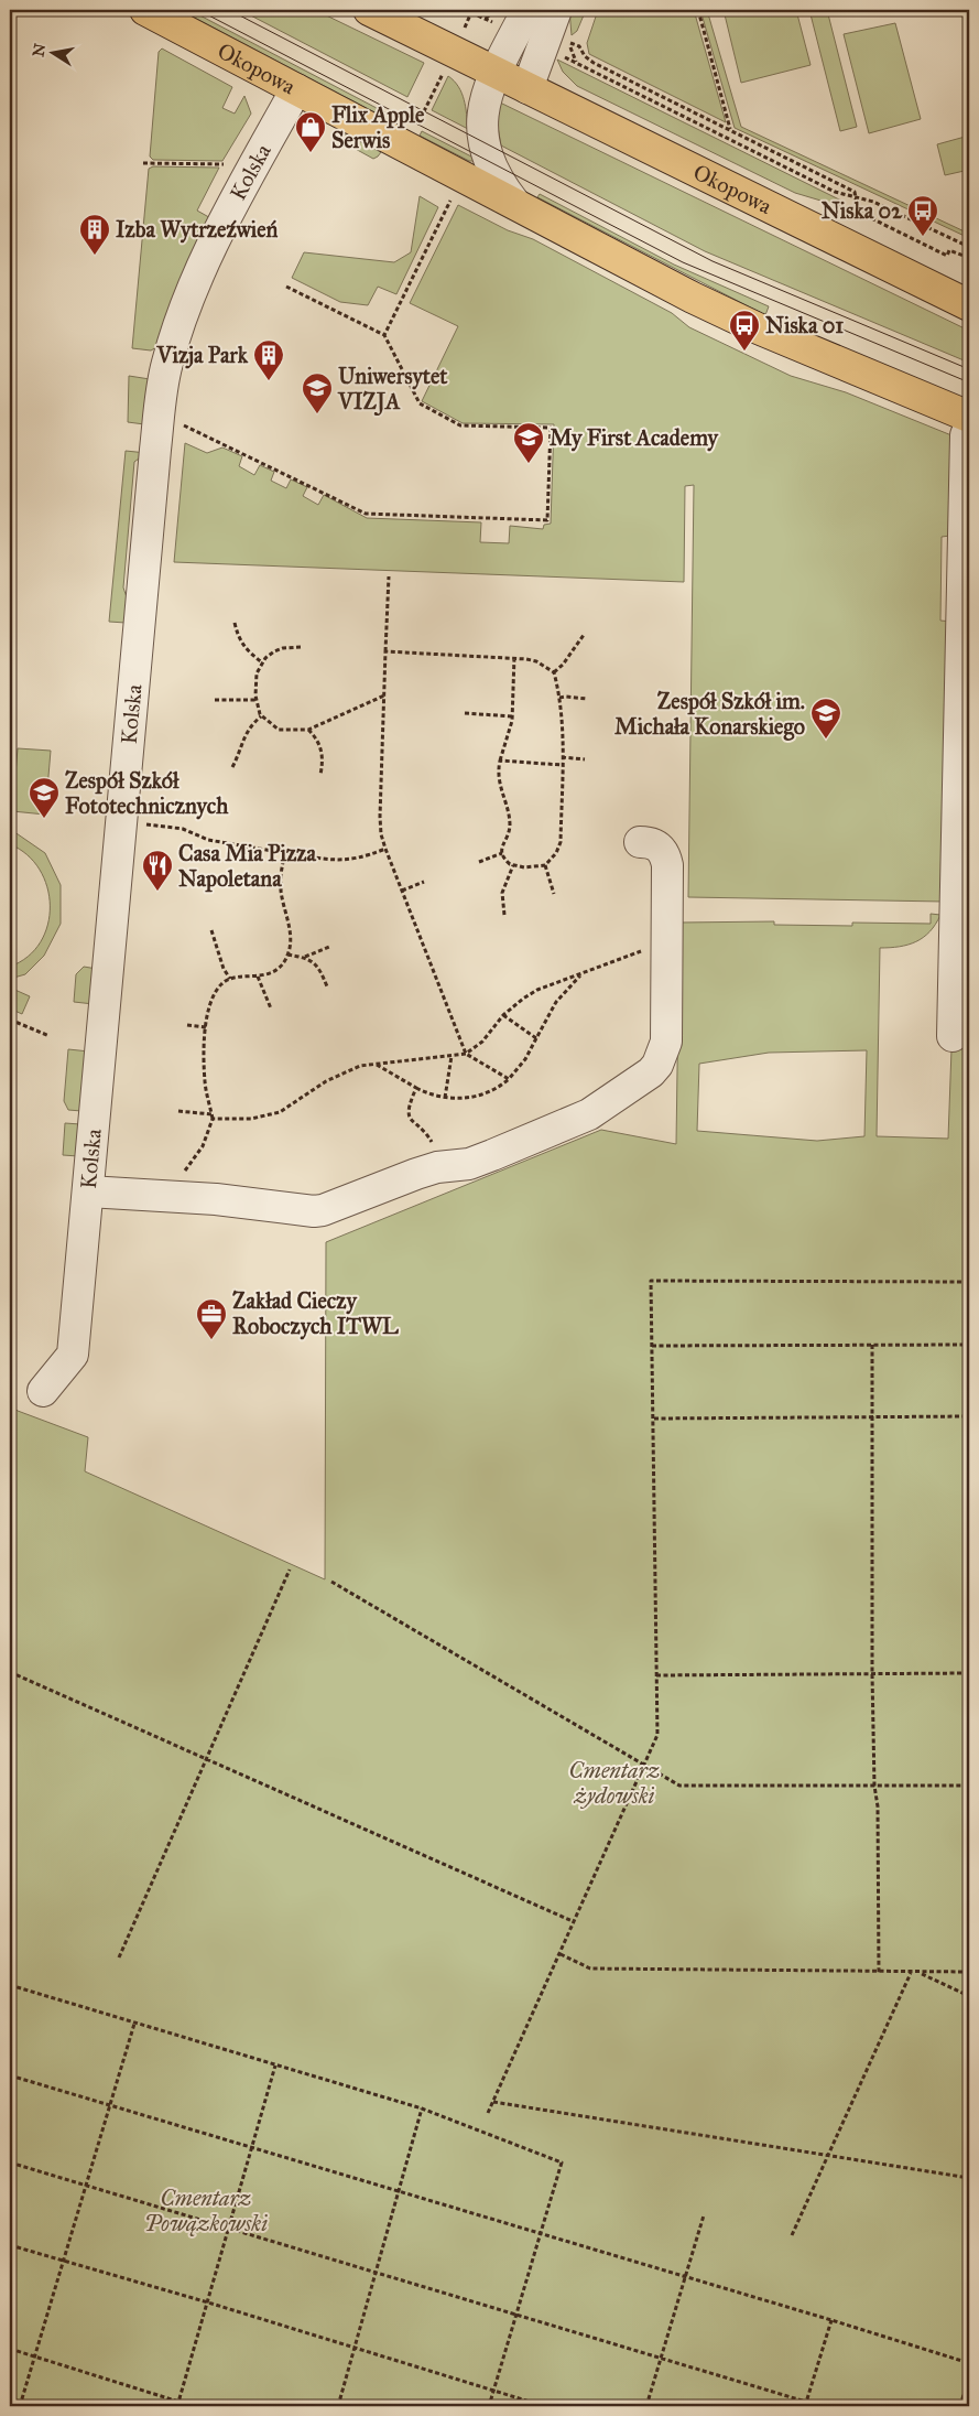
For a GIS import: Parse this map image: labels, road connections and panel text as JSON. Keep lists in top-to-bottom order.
{
  "streets": {
    "main road": ["Okopowa"],
    "street": ["Kolska"]
  },
  "crossings": [
    ["Okopowa", "Kolska"]
  ],
  "parks": ["Cmentarz żydowski", "Cmentarz Powązkowski"],
  "places": {
    "shop": ["Flix Apple Serwis"],
    "bus stop": ["Niska 02", "Niska 01"],
    "building": ["Izba Wytrzeźwień", "Vizja Park"],
    "school or university": [
      "Uniwersytet VIZJA",
      "My First Academy",
      "Zespół Szkół im. Michała Konarskiego",
      "Zespół Szkół Fototechnicznych"
    ],
    "restaurant": ["Casa Mia Pizza Napoletana"],
    "office": ["Zakład Cieczy Roboczych ITWL"]
  },
  "north": "left"
}
